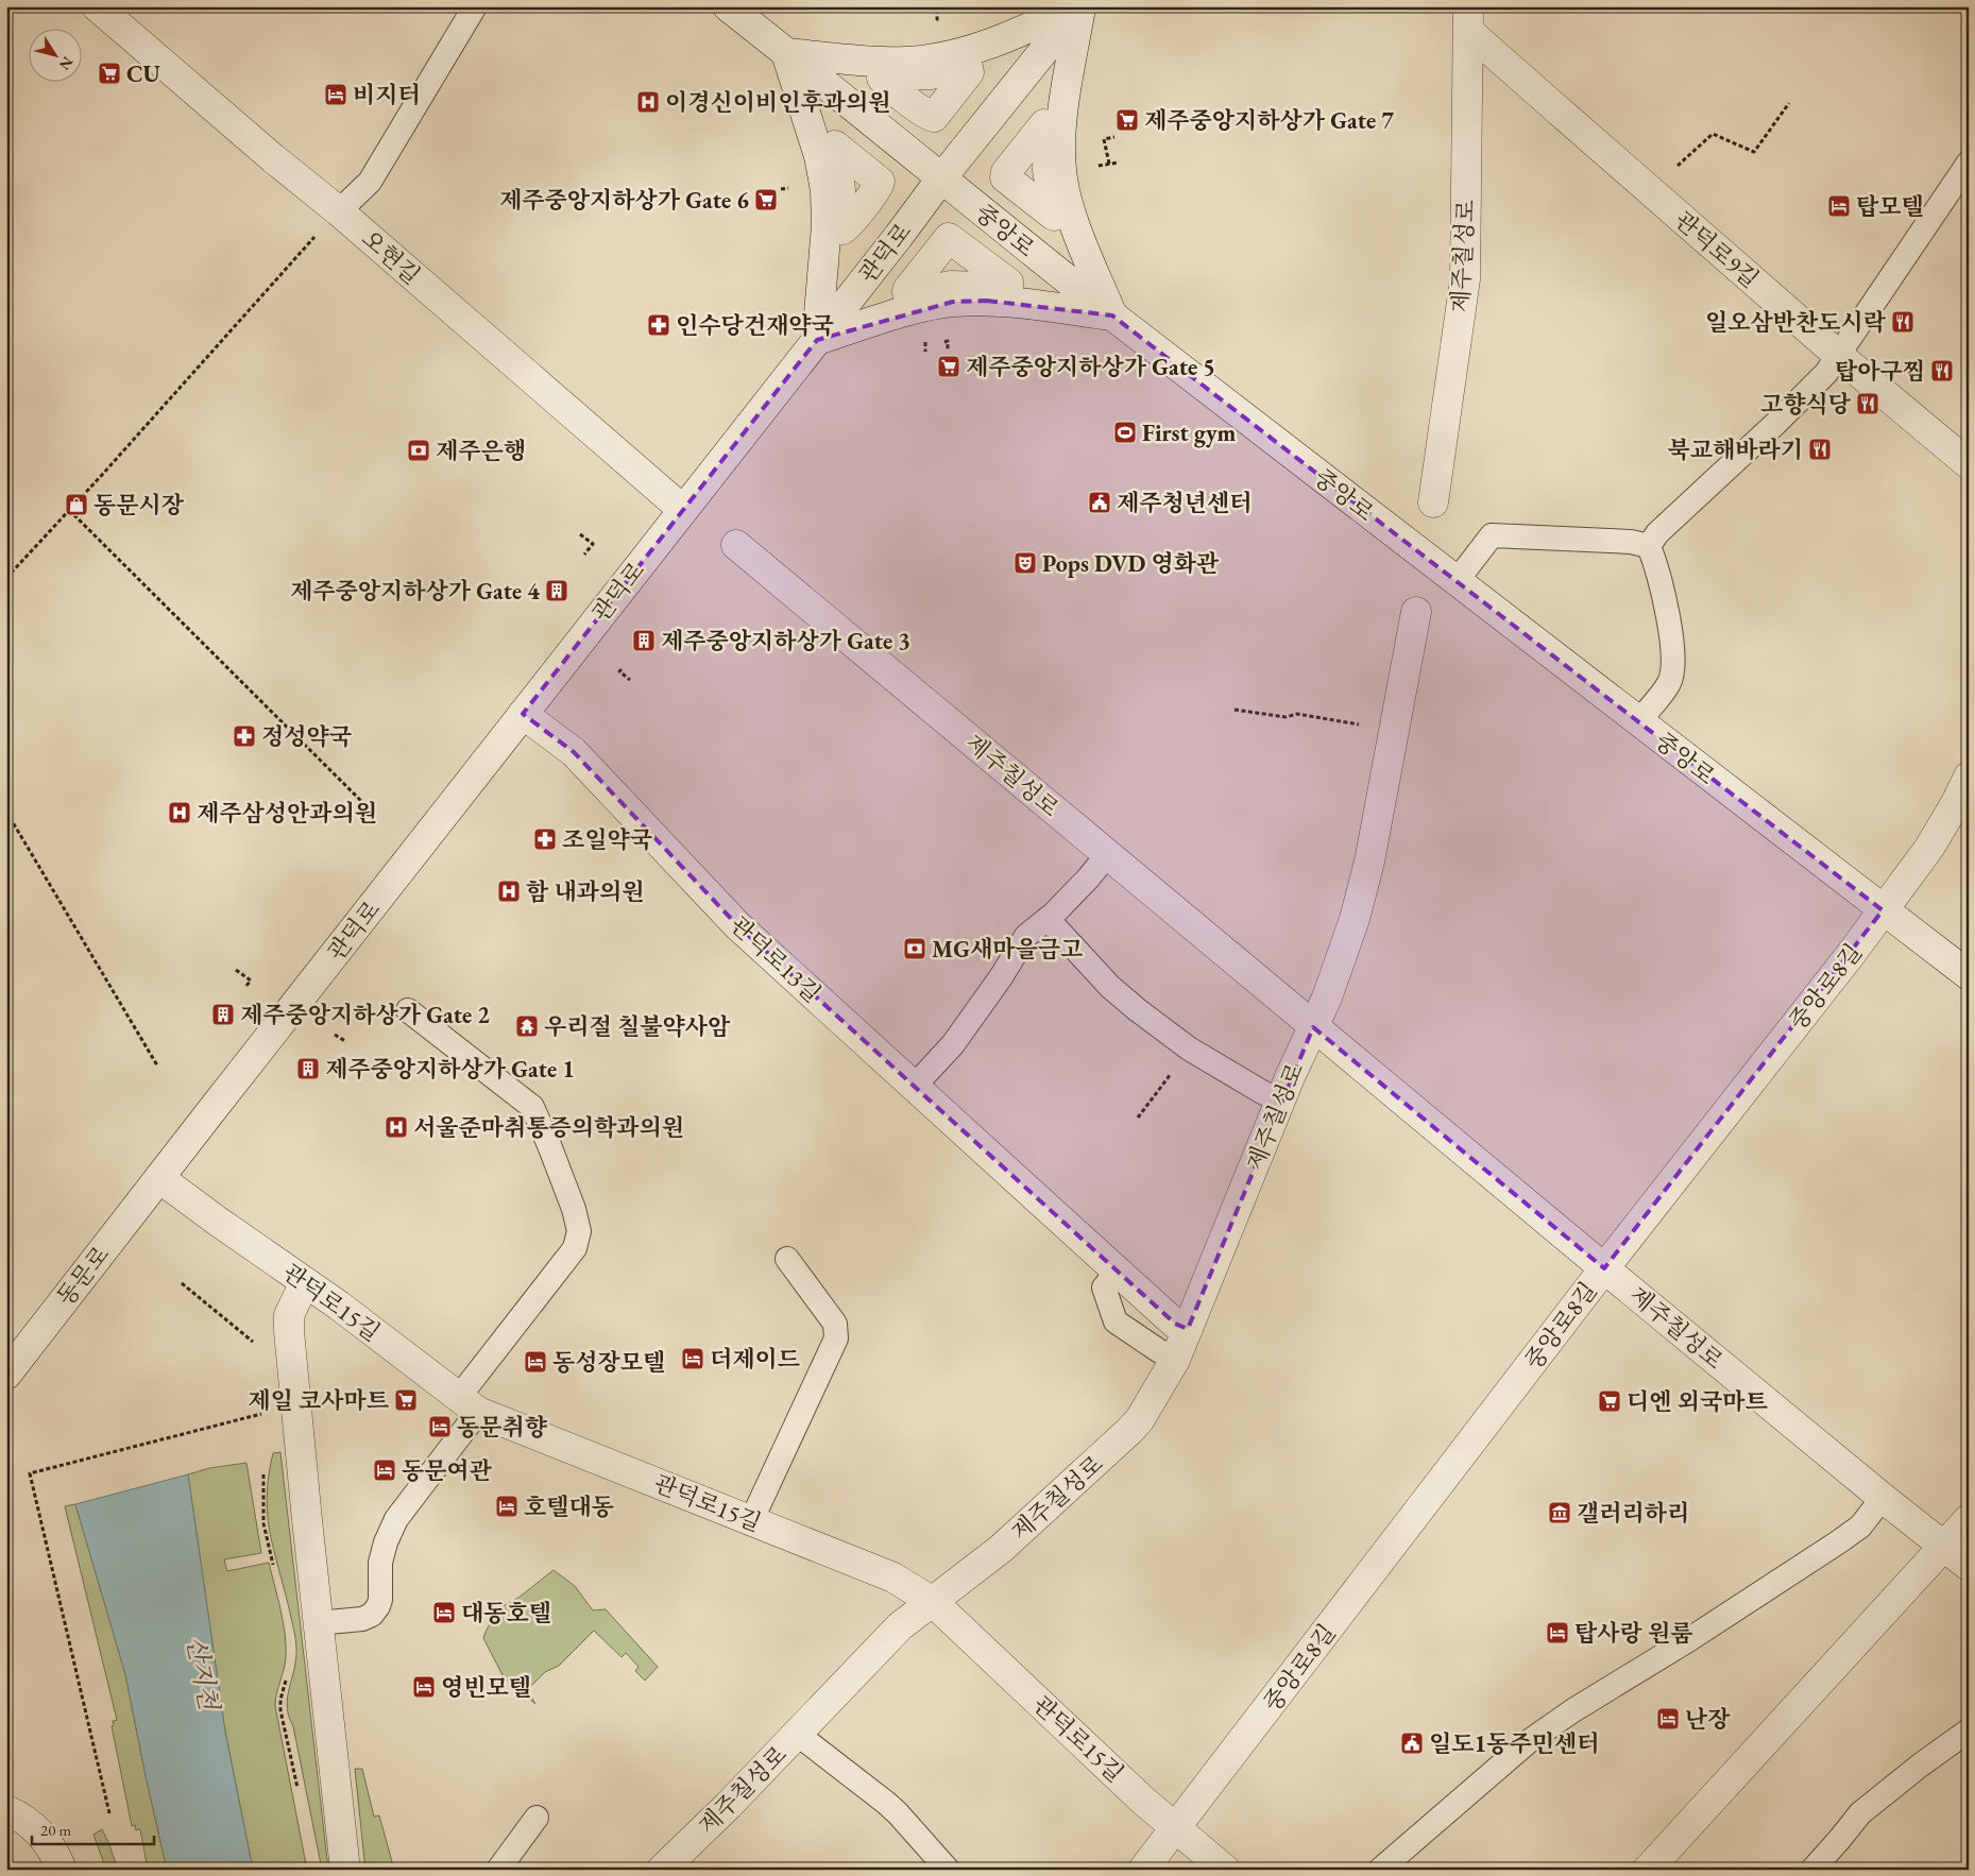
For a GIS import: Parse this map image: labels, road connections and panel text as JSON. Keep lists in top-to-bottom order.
{
  "streets": {
    "street": [
      "중앙로",
      "관덕로9길",
      "관덕로",
      "제주칠성로",
      "오현길",
      "관덕로13길",
      "중앙로8길",
      "동문로",
      "관덕로15길"
    ]
  },
  "crossings": [
    ["중앙로", "관덕로"],
    ["중앙로", "중앙로8길"],
    ["관덕로9길", "제주칠성로"],
    ["관덕로", "오현길"],
    ["관덕로", "관덕로13길"],
    ["관덕로", "동문로"],
    ["관덕로", "관덕로15길"],
    ["제주칠성로", "관덕로13길"],
    ["제주칠성로", "중앙로8길"],
    ["제주칠성로", "관덕로15길"],
    ["중앙로8길", "관덕로15길"],
    ["동문로", "관덕로15길"]
  ],
  "water": ["산지천"],
  "places": {
    "supermarket": [
      "CU",
      "제주중앙지하상가 Gate 7",
      "제주중앙지하상가 Gate 6",
      "제주중앙지하상가 Gate 5",
      "제일 코사마트",
      "디엔 외국마트"
    ],
    "hotel": [
      "비지터",
      "탑모텔",
      "더제이드",
      "동성장모텔",
      "동문취향",
      "동문여관",
      "호텔대동",
      "대동호텔",
      "탑사랑 원룸",
      "영빈모텔",
      "난장"
    ],
    "hospital": [
      "이경신이비인후과의원",
      "제주삼성안과의원",
      "함 내과의원",
      "서울준마취통증의학과의원"
    ],
    "restaurant": [
      "일오삼반찬도시락",
      "탑아구찜",
      "고향식당",
      "북교해바라기"
    ],
    "pharmacy": ["인수당건재약국", "정성약국", "조일약국"],
    "sports": ["First gym"],
    "bank": ["제주은행", "MG새마을금고"],
    "public building": ["제주청년센터", "일도1동주민센터"],
    "shop": ["동문시장"],
    "theatre": ["Pops DVD 영화관"],
    "building": [
      "제주중앙지하상가 Gate 4",
      "제주중앙지하상가 Gate 3",
      "제주중앙지하상가 Gate 2",
      "제주중앙지하상가 Gate 1"
    ],
    "temple": ["우리절 칠불약사암"],
    "museum": ["갤러리하리"]
  },
  "scale_bar": "20 m",
  "north": "bottom right"
}
